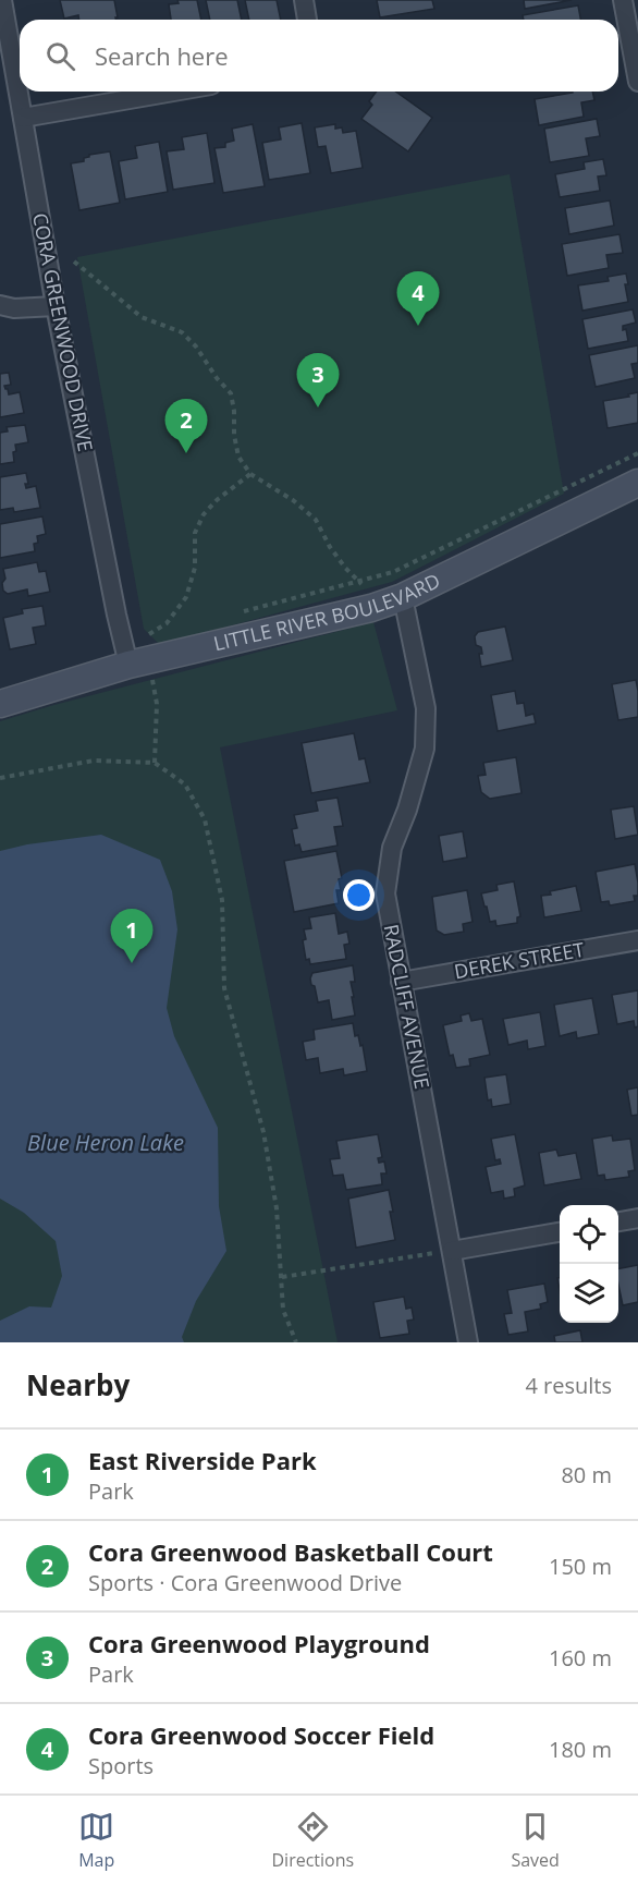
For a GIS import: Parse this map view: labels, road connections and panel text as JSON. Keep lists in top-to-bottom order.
{
  "streets": {
    "street": [
      "CORA GREENWOOD DRIVE",
      "LITTLE RIVER BOULEVARD",
      "DEREK STREET",
      "RADCLIFF AVENUE"
    ]
  },
  "crossings": [
    ["CORA GREENWOOD DRIVE", "LITTLE RIVER BOULEVARD"],
    ["LITTLE RIVER BOULEVARD", "RADCLIFF AVENUE"],
    ["DEREK STREET", "RADCLIFF AVENUE"]
  ],
  "water": ["Blue Heron Lake"],
  "page": {
    "search": "Search here",
    "pins": [
      "4",
      "3",
      "2",
      "1"
    ],
    "heading": ["Nearby", "4 results"],
    "list": [
      {
        "mark": "1",
        "name": "East Riverside Park",
        "note": "Park",
        "value": "80 m"
      },
      {
        "mark": "2",
        "name": "Cora Greenwood Basketball Court",
        "note": "Sports · Cora Greenwood Drive",
        "value": "150 m"
      },
      {
        "mark": "3",
        "name": "Cora Greenwood Playground",
        "note": "Park",
        "value": "160 m"
      },
      {
        "mark": "4",
        "name": "Cora Greenwood Soccer Field",
        "note": "Sports",
        "value": "180 m"
      }
    ],
    "nav": ["Map", "Directions", "Saved"]
  }
}
